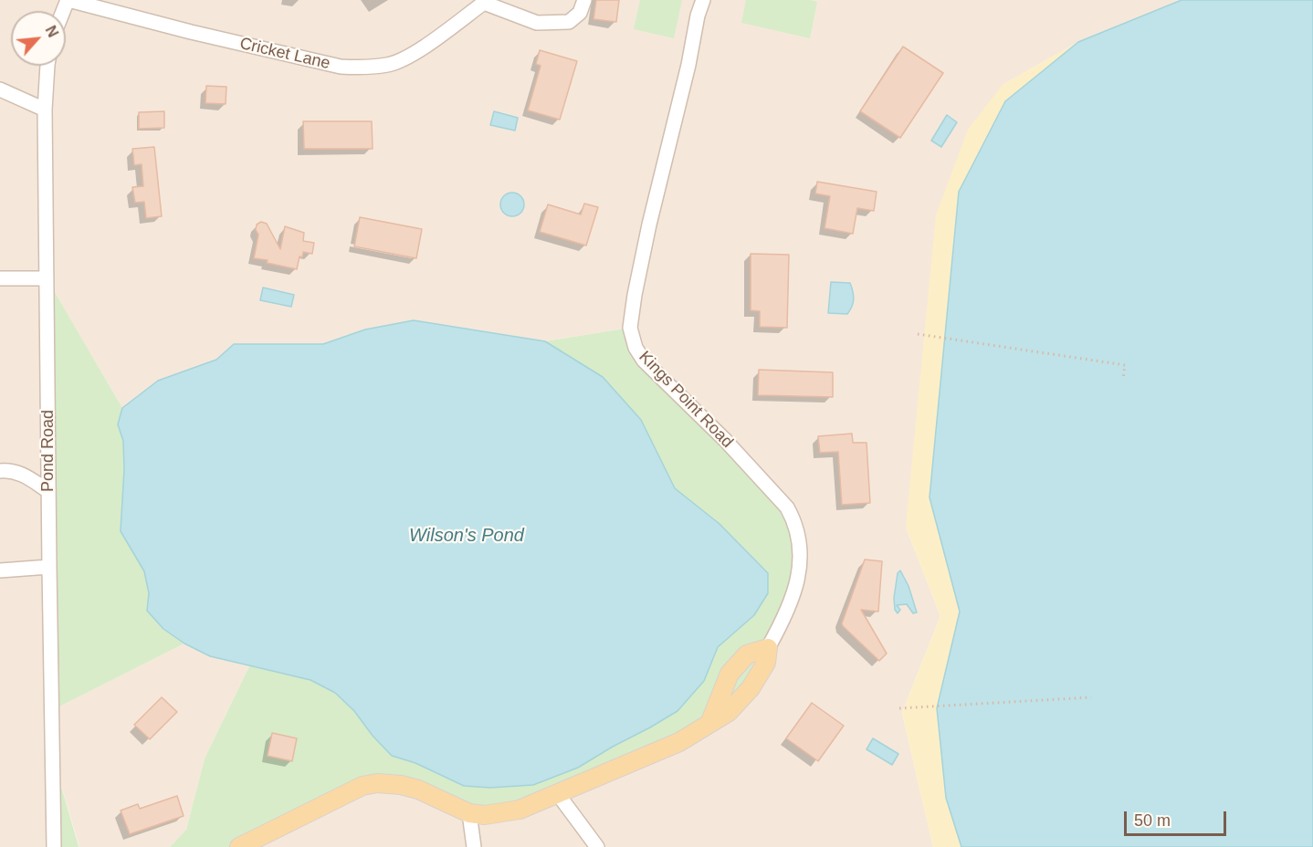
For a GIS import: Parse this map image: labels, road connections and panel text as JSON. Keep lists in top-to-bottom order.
{
  "streets": {
    "main road": ["Kings Point Road"],
    "street": ["Cricket Lane", "Pond Road"]
  },
  "water": ["Wilson's Pond"],
  "scale_bar": "50 m",
  "north": "top right"
}
